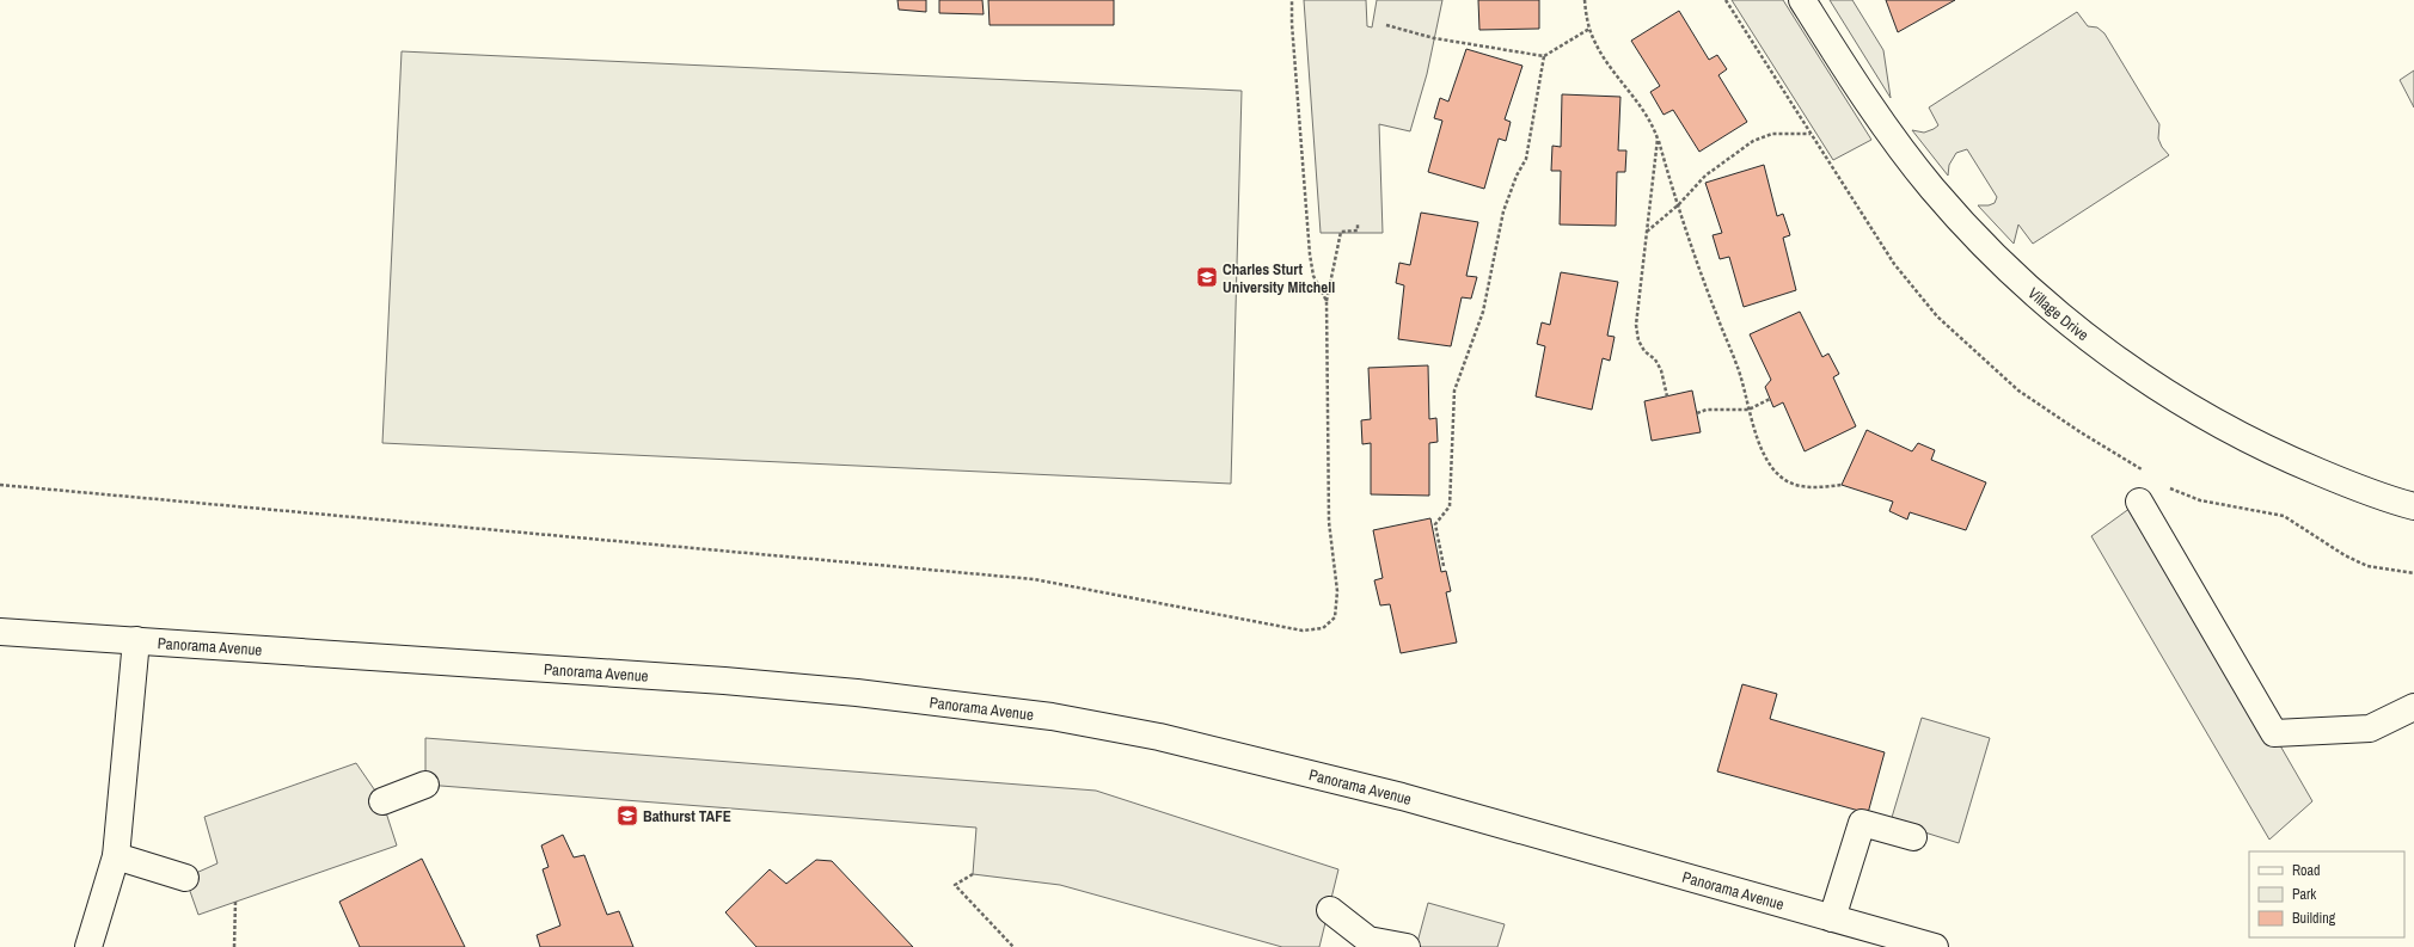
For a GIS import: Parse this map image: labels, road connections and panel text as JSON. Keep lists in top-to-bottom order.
{
  "streets": {
    "street": ["Village Drive", "Panorama Avenue"]
  },
  "places": {
    "school or university": ["Charles Sturt University Mitchell", "Bathurst TAFE"]
  },
  "legend": ["Road", "Park", "Building"]
}
